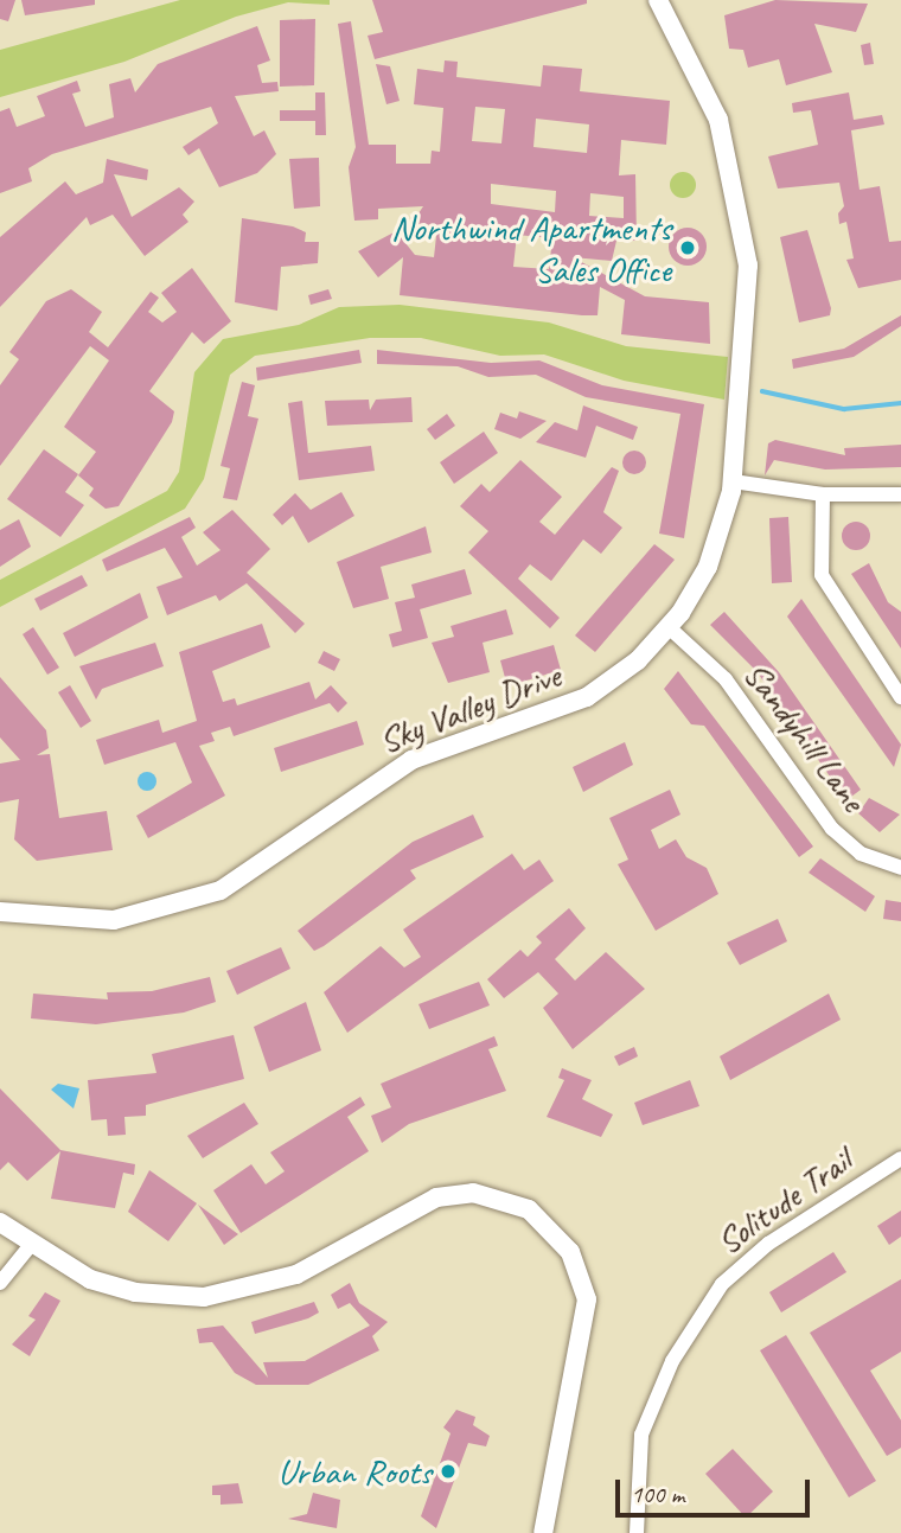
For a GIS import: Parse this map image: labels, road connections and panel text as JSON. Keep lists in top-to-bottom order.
{
  "streets": {
    "street": ["Sky Valley Drive", "Sandyhill Lane", "Solitude Trail"]
  },
  "crossings": [
    ["Sky Valley Drive", "Sandyhill Lane"]
  ],
  "places": ["Northwind Apartments Sales Office", "Urban Roots"],
  "scale_bar": "100 m"
}
